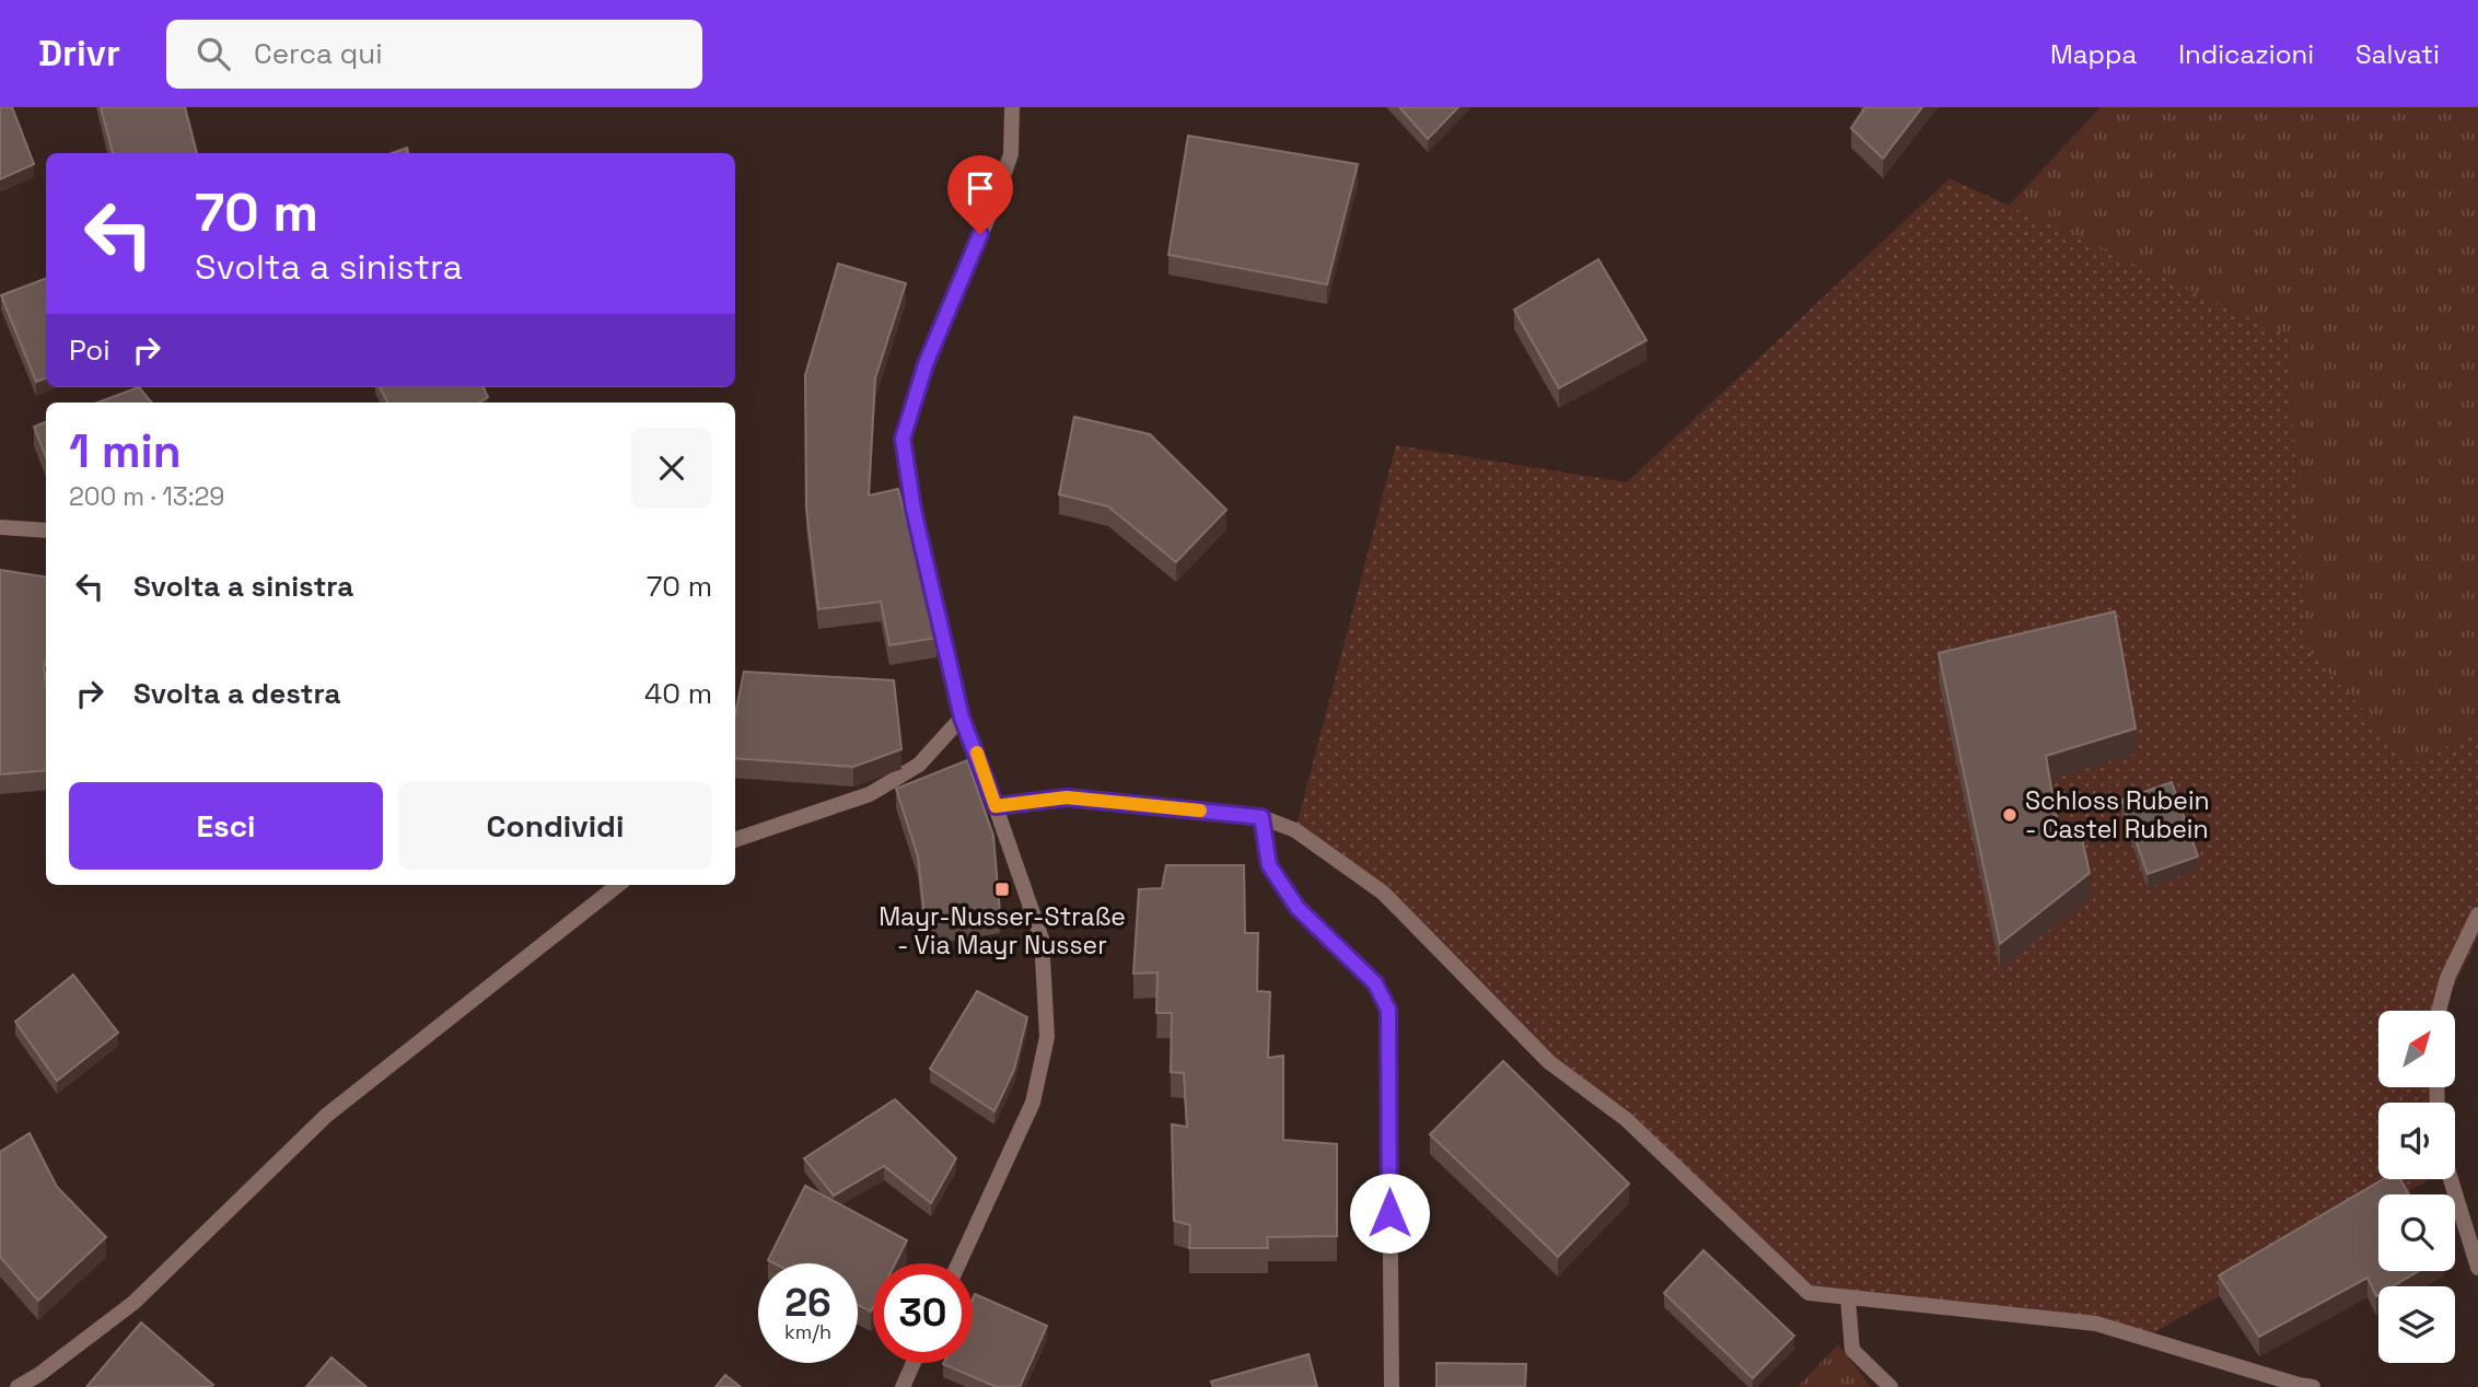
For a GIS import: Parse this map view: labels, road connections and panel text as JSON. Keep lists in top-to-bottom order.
{
  "places": {
    "other": ["Schloss Rubein - Castel Rubein"],
    "transit": ["Mayr-Nusser-Straße - Via Mayr Nusser"]
  },
  "north": "top right",
  "page": {
    "header": "Drivr",
    "search": "Cerca qui",
    "nav": ["Mappa", "Indicazioni", "Salvati"],
    "turn": ["70 m", "Svolta a sinistra"],
    "then": "Poi",
    "heading": ["1 min", "200 m · 13:29"],
    "list": [
      {
        "name": "Svolta a sinistra",
        "value": "70 m"
      },
      {
        "name": "Svolta a destra",
        "value": "40 m"
      }
    ],
    "buttons": ["Esci", "Condividi"],
    "speed": "26 km/h",
    "limit": "30"
  }
}
